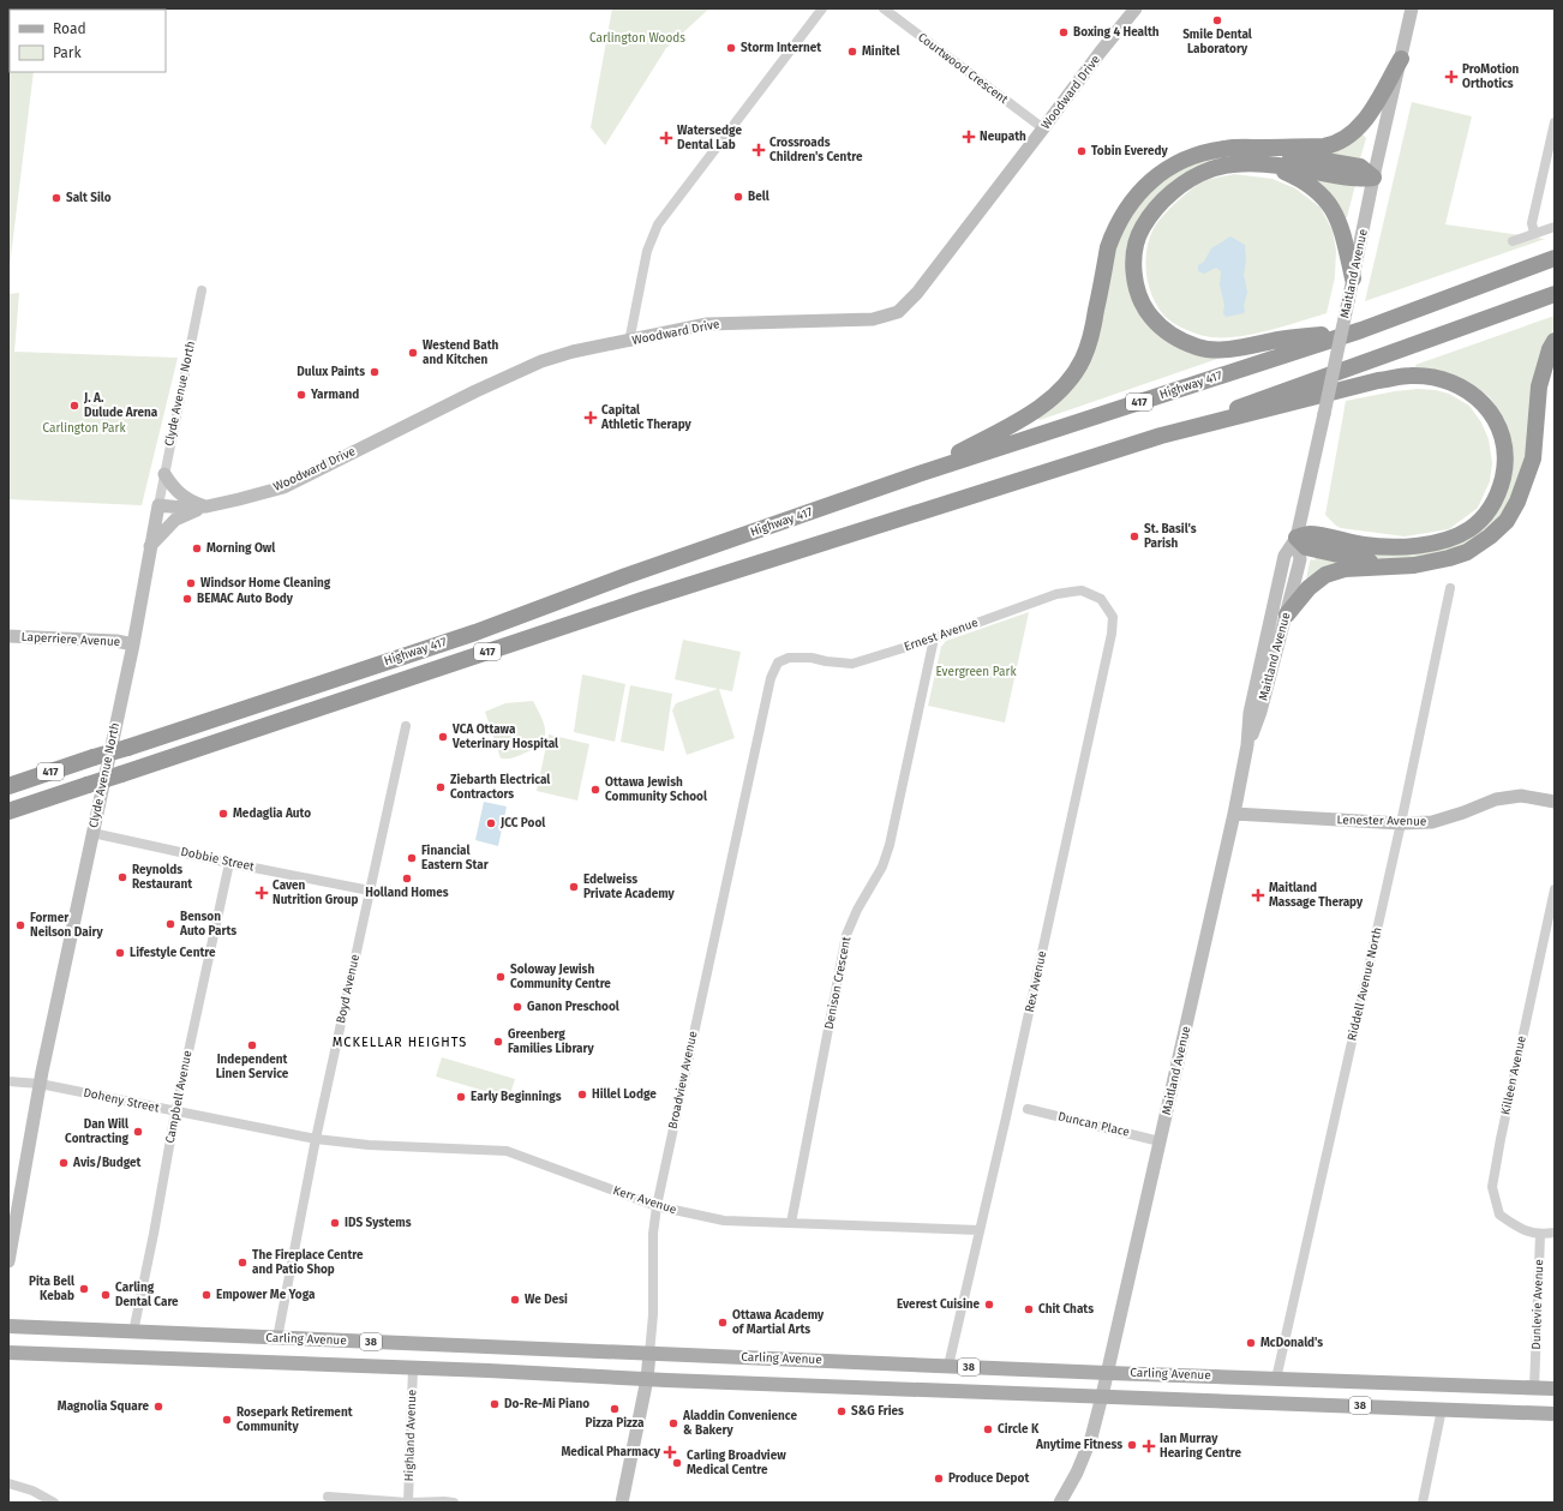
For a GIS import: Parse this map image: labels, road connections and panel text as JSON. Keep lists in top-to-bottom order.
{
  "streets": {
    "highway": ["Highway 417", "417"],
    "main road": ["Carling Avenue", "38"],
    "street": [
      "Courtwood Crescent",
      "Woodward Drive",
      "Maitland Avenue",
      "Clyde Avenue North",
      "Ernest Avenue",
      "Laperriere Avenue",
      "Lenester Avenue",
      "Dobbie Street",
      "Rex Avenue",
      "Denison Crescent",
      "Riddell Avenue North",
      "Boyd Avenue",
      "Killeen Avenue",
      "Broadview Avenue",
      "Campbell Avenue",
      "Doheny Street",
      "Duncan Place",
      "Kerr Avenue",
      "Dunlevie Avenue",
      "Highland Avenue"
    ]
  },
  "crossings": [
    ["Courtwood Crescent", "Woodward Drive"],
    ["Woodward Drive", "Clyde Avenue North"],
    ["Maitland Avenue", "Lenester Avenue"],
    ["Maitland Avenue", "Duncan Place"],
    ["Maitland Avenue", "Carling Avenue"],
    ["Clyde Avenue North", "Laperriere Avenue"],
    ["Clyde Avenue North", "Dobbie Street"],
    ["Clyde Avenue North", "Doheny Street"],
    ["Ernest Avenue", "Rex Avenue"],
    ["Ernest Avenue", "Denison Crescent"],
    ["Ernest Avenue", "Broadview Avenue"],
    ["Lenester Avenue", "Riddell Avenue North"],
    ["Dobbie Street", "Boyd Avenue"],
    ["Dobbie Street", "Campbell Avenue"],
    ["Rex Avenue", "Kerr Avenue"],
    ["Rex Avenue", "Carling Avenue"],
    ["Denison Crescent", "Kerr Avenue"],
    ["Riddell Avenue North", "Carling Avenue"],
    ["Boyd Avenue", "Doheny Street"],
    ["Boyd Avenue", "Kerr Avenue"],
    ["Boyd Avenue", "Carling Avenue"],
    ["Killeen Avenue", "Dunlevie Avenue"],
    ["Broadview Avenue", "Kerr Avenue"],
    ["Broadview Avenue", "Carling Avenue"],
    ["Campbell Avenue", "Doheny Street"],
    ["Campbell Avenue", "Carling Avenue"],
    ["Doheny Street", "Kerr Avenue"],
    ["Dunlevie Avenue", "Carling Avenue"],
    ["Carling Avenue", "Highland Avenue"]
  ],
  "districts": ["MCKELLAR HEIGHTS"],
  "parks": ["Carlington Woods", "Carlington Park", "Evergreen Park"],
  "places": {
    "other": [
      "Smile Dental Laboratory",
      "Boxing 4 Health",
      "Storm Internet",
      "Minitel",
      "Tobin Everedy",
      "Bell",
      "Salt Silo",
      "Westend Bath and Kitchen",
      "Dulux Paints",
      "Yarmand",
      "J. A. Dulude Arena",
      "St. Basil's Parish",
      "Morning Owl",
      "Windsor Home Cleaning",
      "BEMAC Auto Body",
      "VCA Ottawa Veterinary Hospital",
      "Ziebarth Electrical Contractors",
      "Ottawa Jewish Community School",
      "Medaglia Auto",
      "JCC Pool",
      "Financial Eastern Star",
      "Reynolds Restaurant",
      "Holland Homes",
      "Edelweiss Private Academy",
      "Benson Auto Parts",
      "Former Neilson Dairy",
      "Lifestyle Centre",
      "Soloway Jewish Community Centre",
      "Ganon Preschool",
      "Greenberg Families Library",
      "Independent Linen Service",
      "Hillel Lodge",
      "Early Beginnings",
      "Dan Will Contracting",
      "Avis/Budget",
      "IDS Systems",
      "The Fireplace Centre and Patio Shop",
      "Pita Bell Kebab",
      "Carling Dental Care",
      "Empower Me Yoga",
      "We Desi",
      "Everest Cuisine",
      "Chit Chats",
      "Ottawa Academy of Martial Arts",
      "McDonald's",
      "Do-Re-Mi Piano",
      "Magnolia Square",
      "Pizza Pizza",
      "S&G Fries",
      "Rosepark Retirement Community",
      "Aladdin Convenience & Bakery",
      "Circle K",
      "Anytime Fitness",
      "Carling Broadview Medical Centre",
      "Produce Depot"
    ],
    "health": [
      "ProMotion Orthotics",
      "Neupath",
      "Watersedge Dental Lab",
      "Crossroads Children's Centre",
      "Capital Athletic Therapy",
      "Caven Nutrition Group",
      "Maitland Massage Therapy",
      "Ian Murray Hearing Centre",
      "Medical Pharmacy"
    ]
  },
  "legend": ["Road", "Park"]
}
